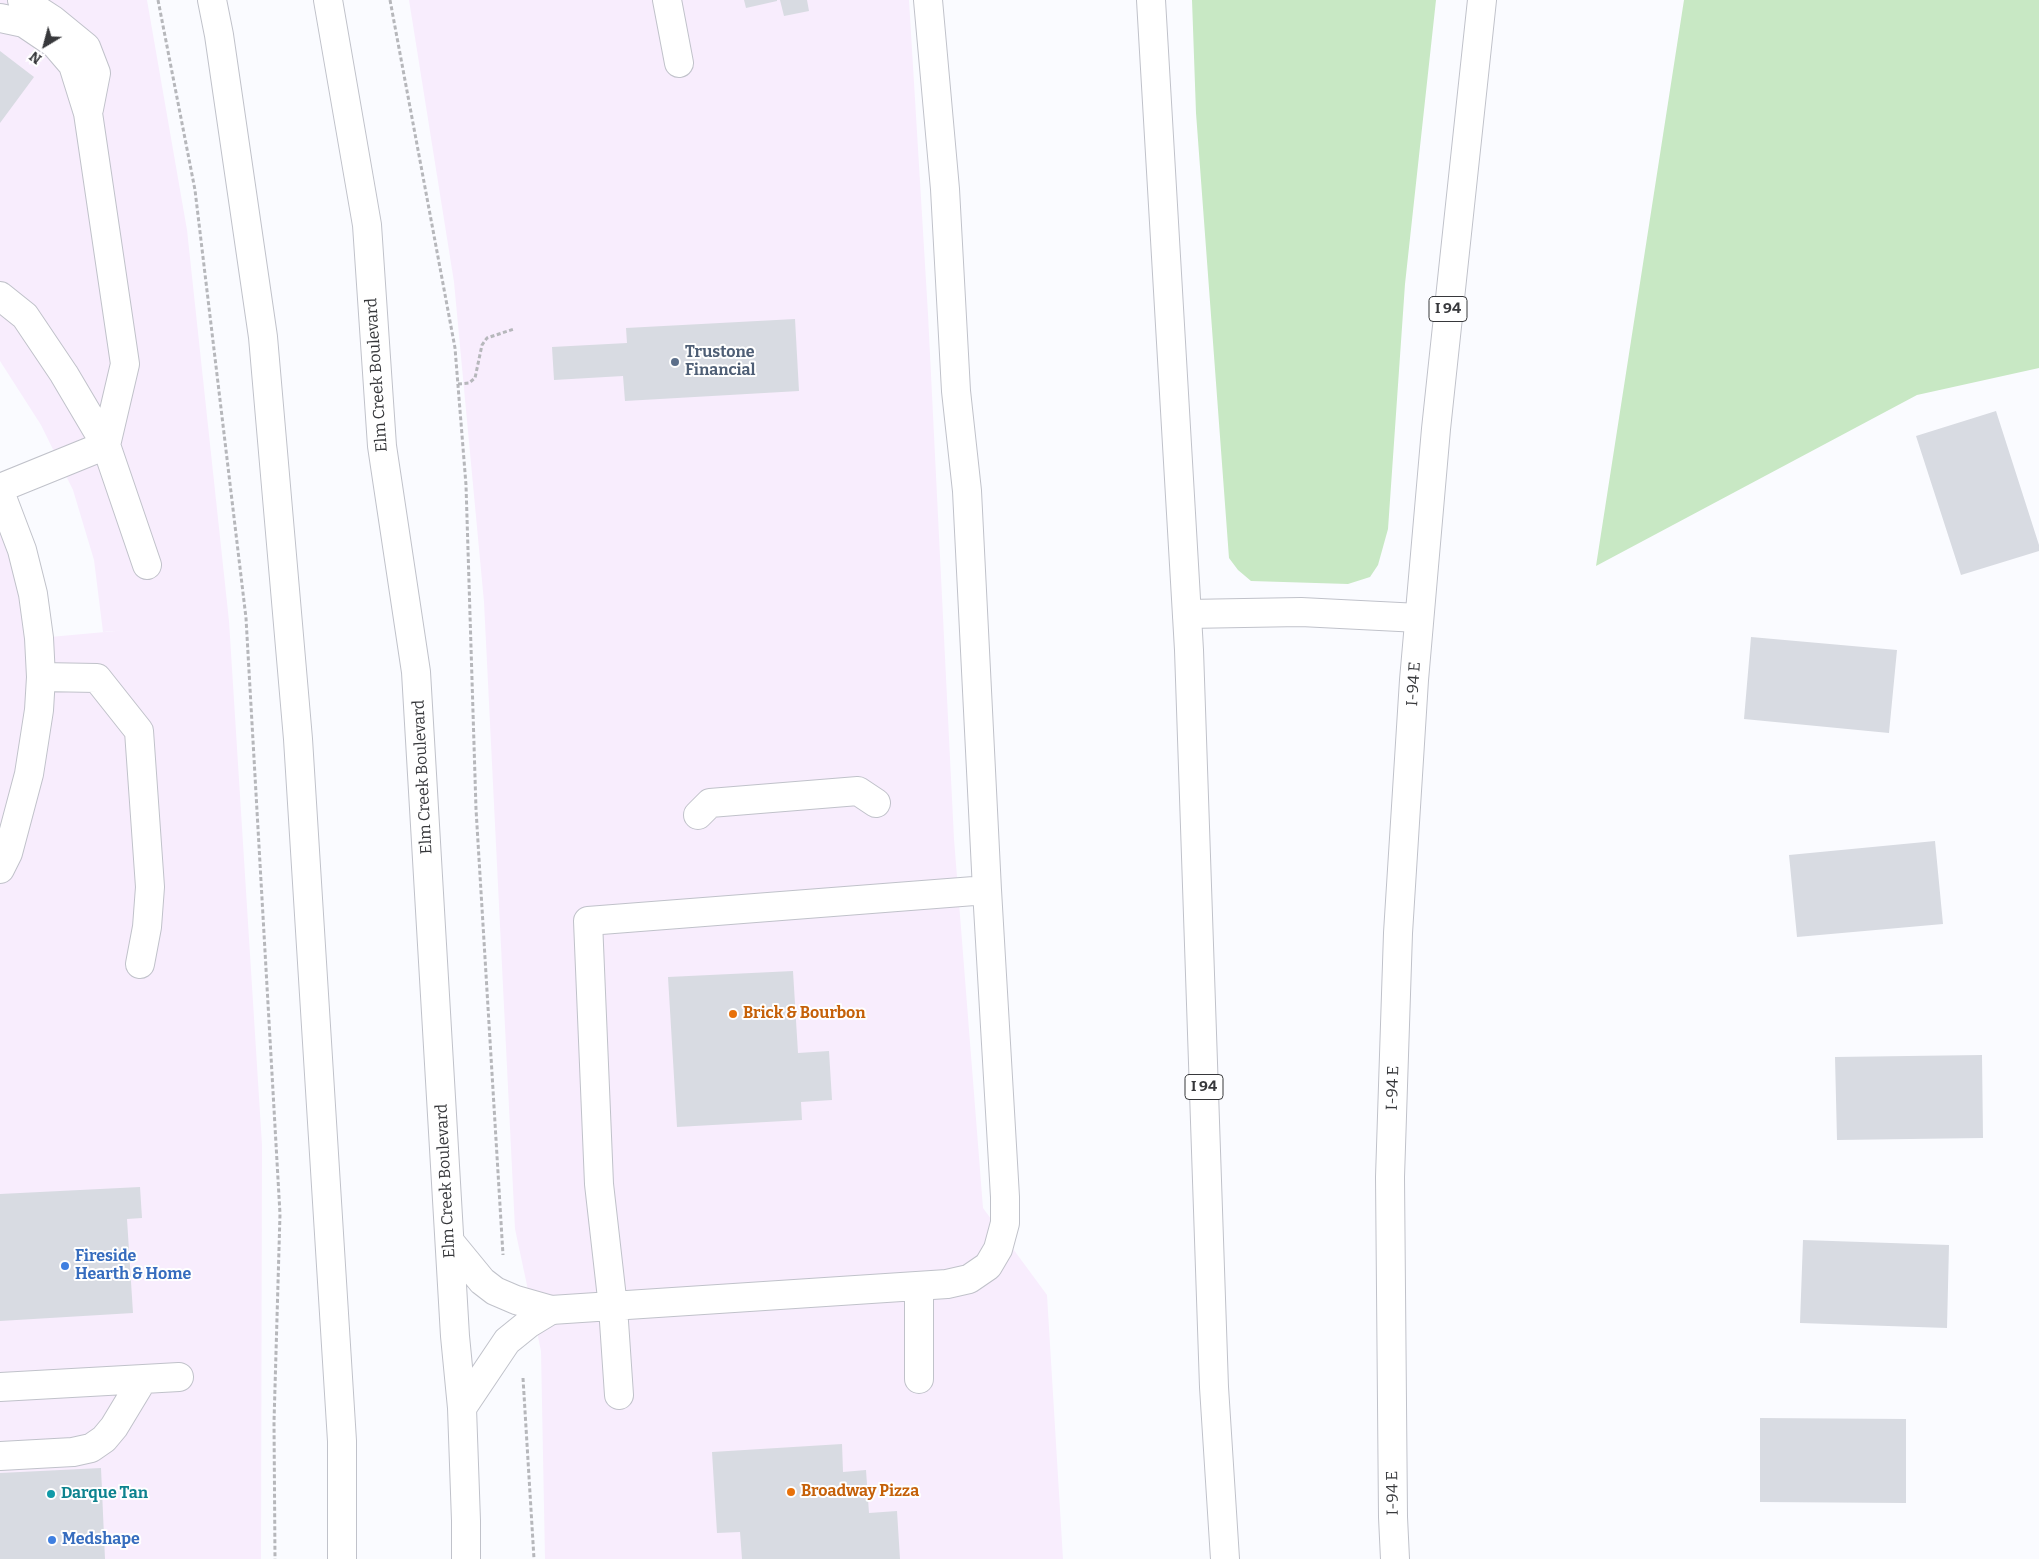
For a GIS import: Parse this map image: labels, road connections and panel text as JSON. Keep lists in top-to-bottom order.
{
  "streets": {
    "main road": ["I 94", "Elm Creek Boulevard", "I-94 E"]
  },
  "crossings": [
    ["I 94", "I-94 E"]
  ],
  "places": [
    "Trustone Financial",
    "Brick & Bourbon",
    "Fireside Hearth & Home",
    "Broadway Pizza",
    "Darque Tan",
    "Medshape"
  ],
  "north": "bottom left"
}
